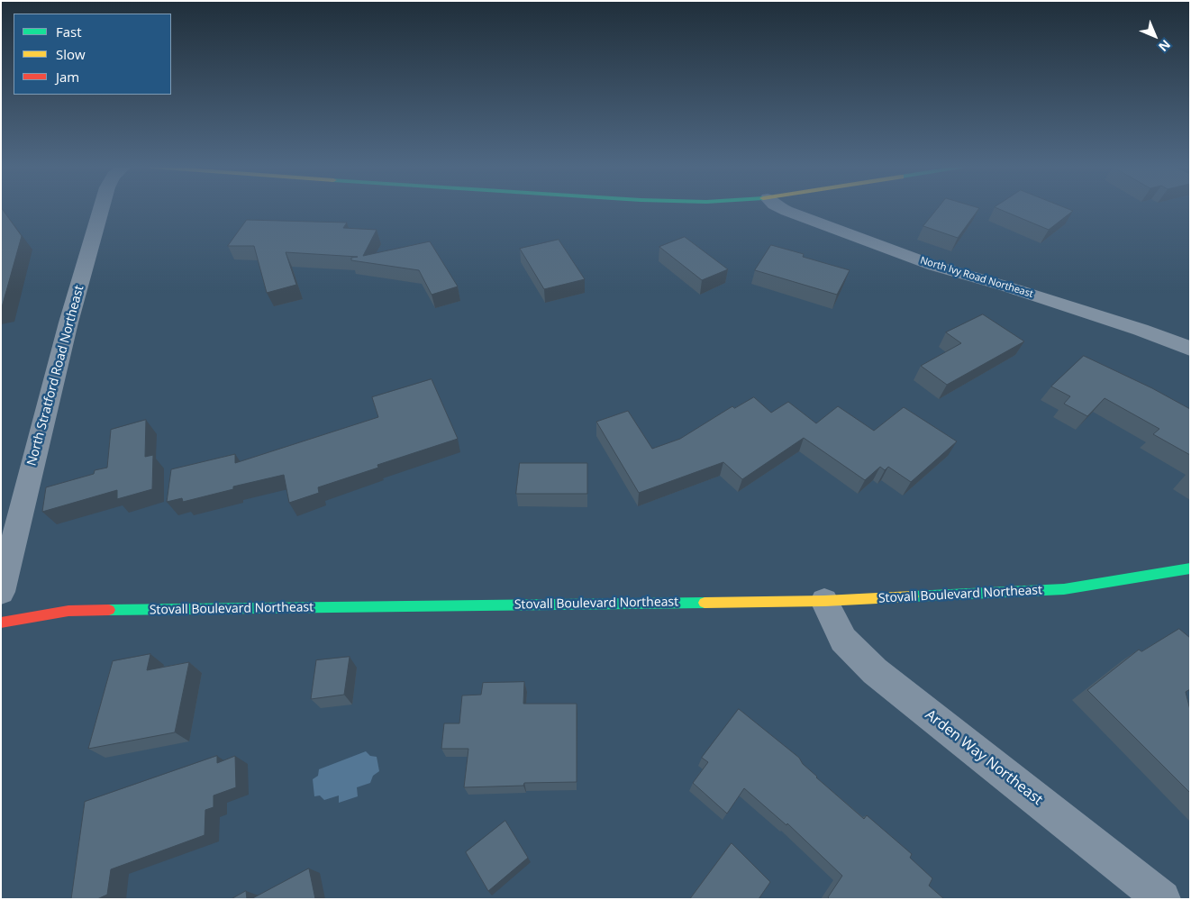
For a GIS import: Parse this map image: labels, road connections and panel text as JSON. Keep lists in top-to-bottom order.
{
  "streets": {
    "street": [
      "North Ivy Road Northeast",
      "North Stratford Road Northeast",
      "Stovall Boulevard Northeast",
      "Arden Way Northeast"
    ]
  },
  "crossings": [
    ["Stovall Boulevard Northeast", "Arden Way Northeast"]
  ],
  "legend": ["Fast", "Slow", "Jam"],
  "north": "bottom right"
}
